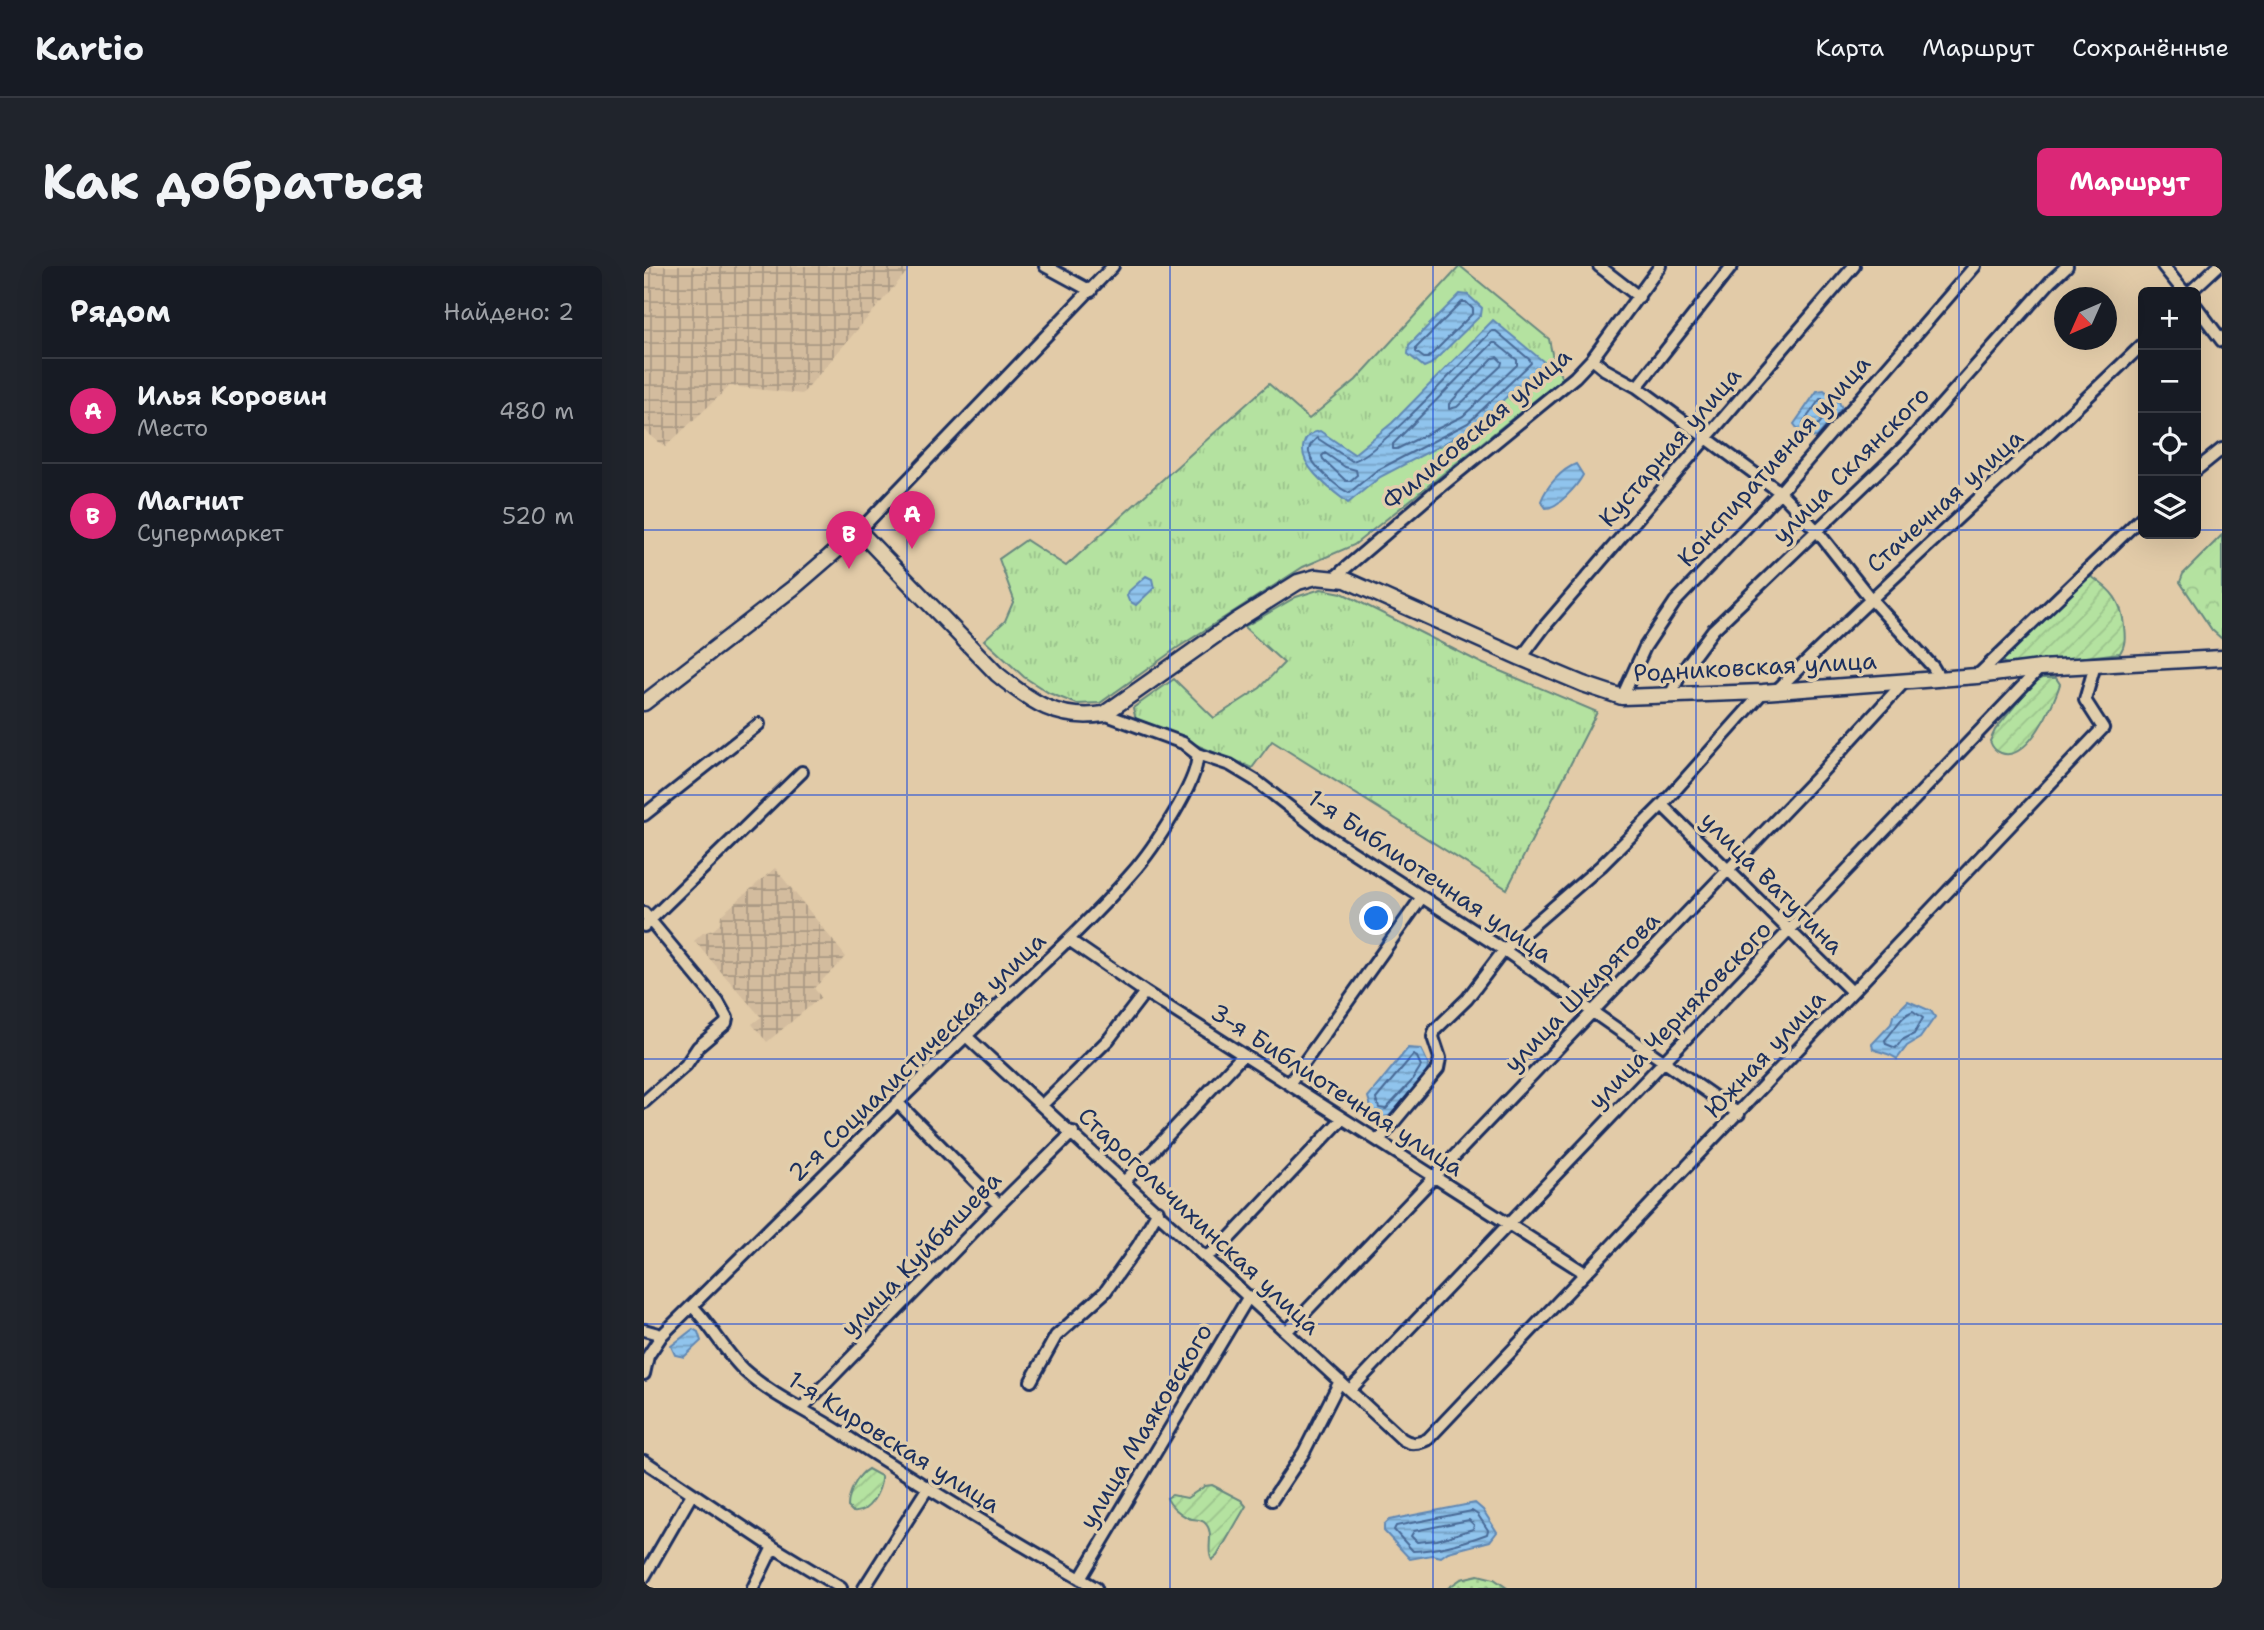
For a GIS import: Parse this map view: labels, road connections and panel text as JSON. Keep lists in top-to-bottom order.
{
  "streets": {
    "main road": ["Родниковская улица"],
    "street": [
      "Филисовская улица",
      "Кустарная улица",
      "Конспиративная улица",
      "улица Склянского",
      "Стачечная улица",
      "1-я Библиотечная улица",
      "улица Ватутина",
      "улица Шкирятова",
      "улица Черняховского",
      "Южная улица",
      "2-я Социалистическая улица",
      "3-я Библиотечная улица",
      "Старогольчихинская улица",
      "улица Куйбышева",
      "улица Маяковского",
      "1-я Кировская улица"
    ]
  },
  "crossings": [
    ["Филисовская улица", "Родниковская улица"],
    ["Кустарная улица", "Родниковская улица"],
    ["Конспиративная улица", "Родниковская улица"],
    ["улица Склянского", "Родниковская улица"],
    ["Стачечная улица", "Родниковская улица"],
    ["Стачечная улица", "1-я Библиотечная улица"],
    ["Стачечная улица", "улица Ватутина"],
    ["Стачечная улица", "3-я Библиотечная улица"],
    ["Родниковская улица", "1-я Библиотечная улица"],
    ["Родниковская улица", "улица Шкирятова"],
    ["Родниковская улица", "улица Черняховского"],
    ["Родниковская улица", "Южная улица"],
    ["1-я Библиотечная улица", "улица Шкирятова"],
    ["1-я Библиотечная улица", "улица Черняховского"],
    ["1-я Библиотечная улица", "Южная улица"],
    ["1-я Библиотечная улица", "2-я Социалистическая улица"],
    ["улица Ватутина", "улица Шкирятова"],
    ["улица Ватутина", "улица Черняховского"],
    ["улица Ватутина", "Южная улица"],
    ["улица Шкирятова", "3-я Библиотечная улица"],
    ["улица Шкирятова", "Старогольчихинская улица"],
    ["улица Черняховского", "3-я Библиотечная улица"],
    ["улица Черняховского", "Старогольчихинская улица"],
    ["Южная улица", "3-я Библиотечная улица"],
    ["Южная улица", "Старогольчихинская улица"],
    ["2-я Социалистическая улица", "3-я Библиотечная улица"],
    ["2-я Социалистическая улица", "Старогольчихинская улица"],
    ["2-я Социалистическая улица", "1-я Кировская улица"],
    ["Старогольчихинская улица", "улица Куйбышева"],
    ["Старогольчихинская улица", "улица Маяковского"],
    ["улица Куйбышева", "1-я Кировская улица"],
    ["улица Маяковского", "1-я Кировская улица"]
  ],
  "north": "bottom left",
  "page": {
    "header": "Kartio",
    "nav": ["Карта", "Маршрут", "Сохранённые"],
    "buttons": "Маршрут",
    "title": "Как добраться",
    "heading": ["Рядом", "Найдено: 2"],
    "map_buttons": ["+", "−"],
    "list": [
      {
        "mark": "A",
        "name": "Илья Коровин",
        "note": "Место",
        "value": "480 m"
      },
      {
        "mark": "B",
        "name": "Магнит",
        "note": "Супермаркет",
        "value": "520 m"
      }
    ],
    "pins": ["A", "B"]
  }
}
